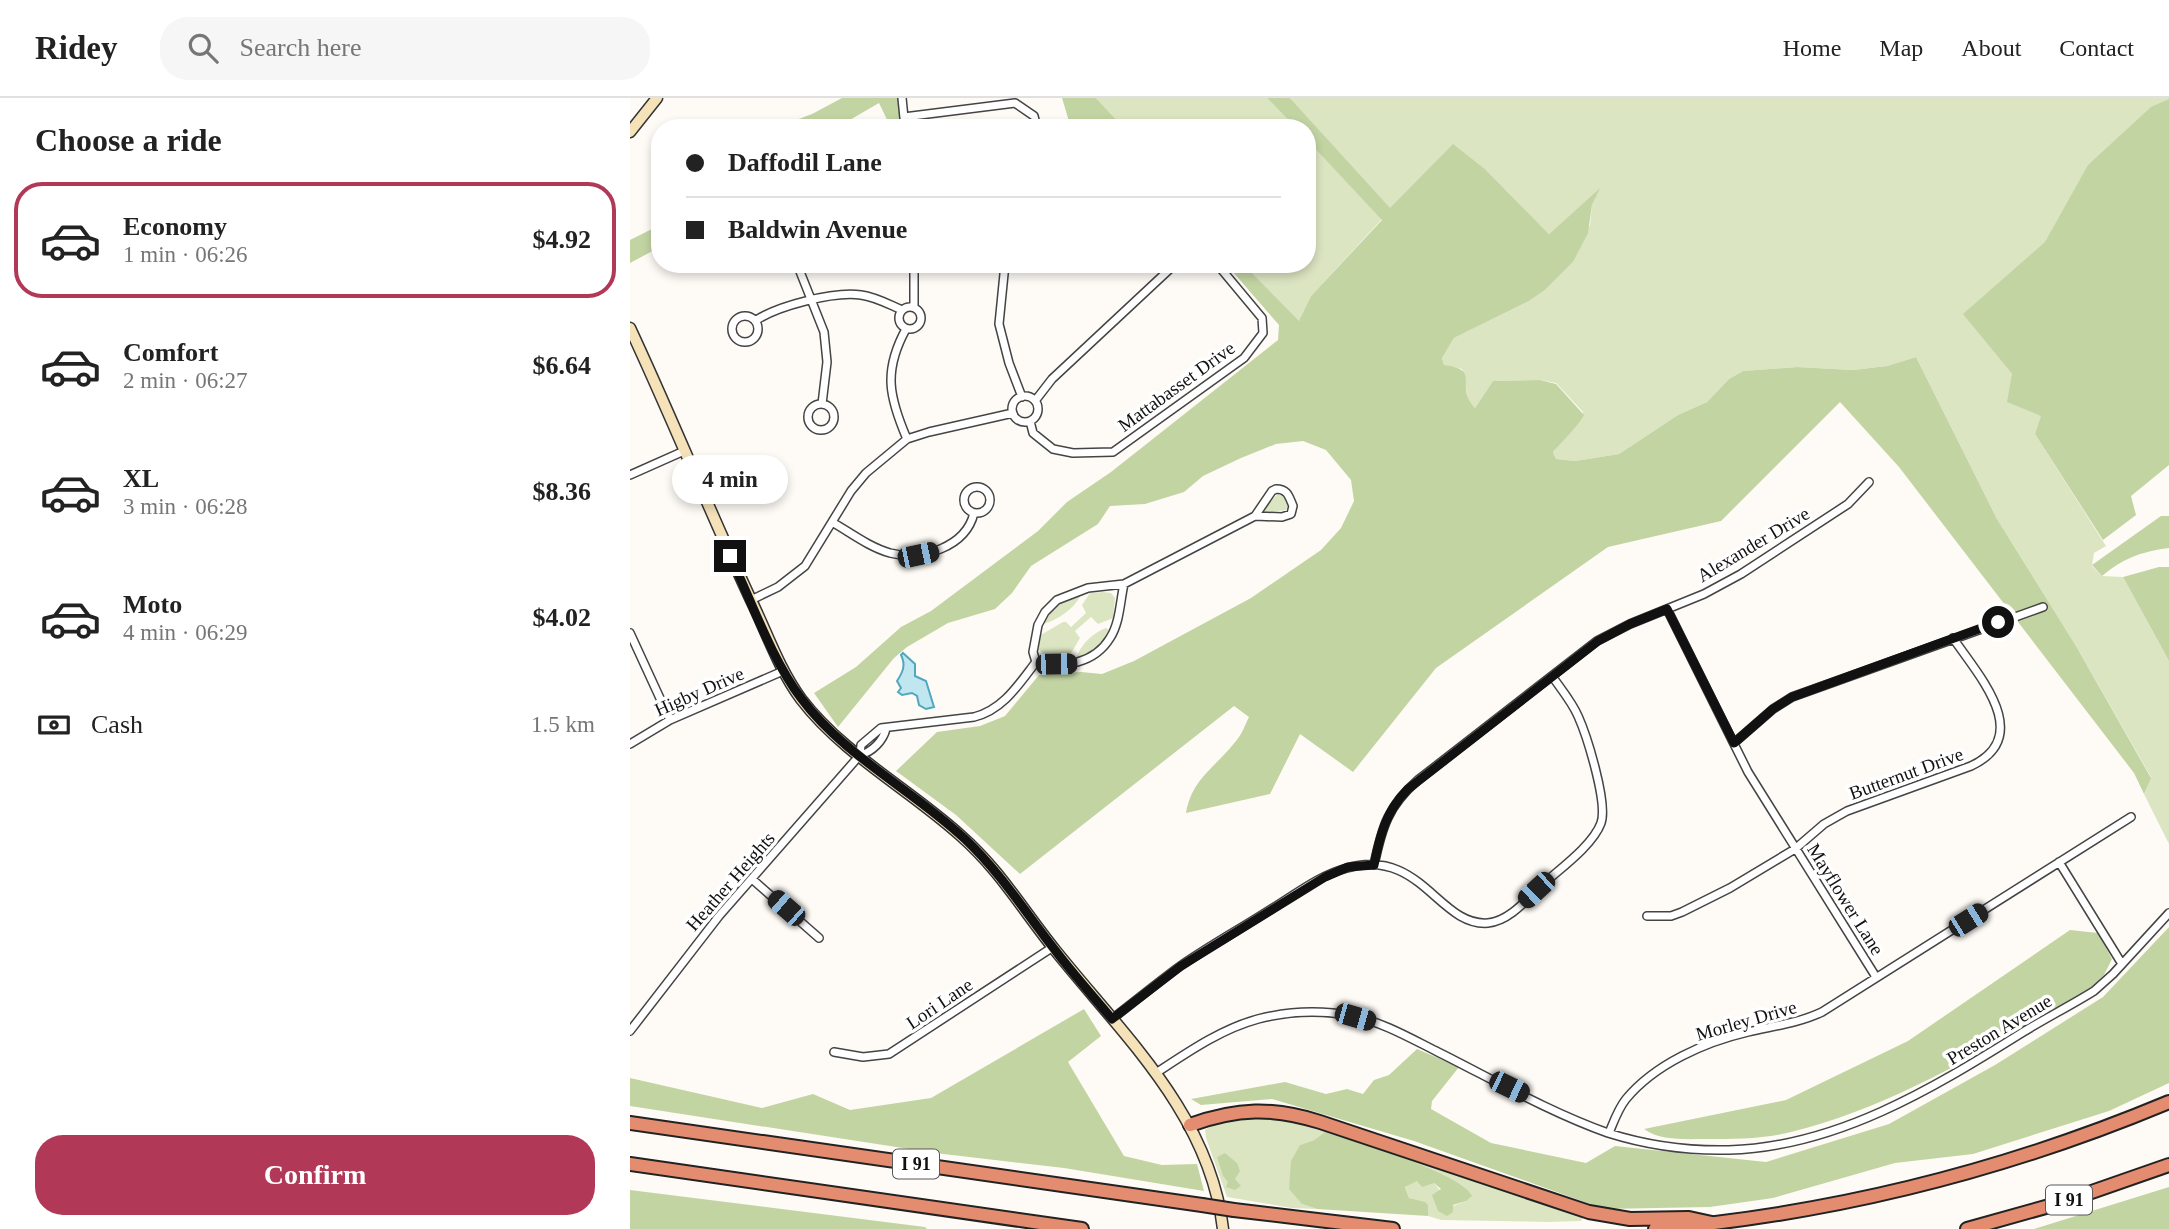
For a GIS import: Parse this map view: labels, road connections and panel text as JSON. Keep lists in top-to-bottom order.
{
  "streets": {
    "highway": ["I 91"],
    "street": [
      "Mattabasset Drive",
      "Alexander Drive",
      "Higby Drive",
      "Butternut Drive",
      "Heather Heights",
      "Mayflower Lane",
      "Lori Lane",
      "Morley Drive",
      "Preston Avenue"
    ]
  },
  "crossings": [
    ["Alexander Drive", "Mayflower Lane"],
    ["Butternut Drive", "Mayflower Lane"],
    ["Mayflower Lane", "Morley Drive"],
    ["Morley Drive", "Preston Avenue"]
  ],
  "page": {
    "header": "Ridey",
    "search": "Search here",
    "nav": [
      "Home",
      "Map",
      "About",
      "Contact"
    ],
    "heading": "Choose a ride",
    "banner": ["Daffodil Lane", "Baldwin Avenue"],
    "list": [
      {
        "name": "Economy",
        "note": "1 min · 06:26",
        "value": "$4.92"
      },
      {
        "name": "Comfort",
        "note": "2 min · 06:27",
        "value": "$6.64"
      },
      {
        "name": "XL",
        "note": "3 min · 06:28",
        "value": "$8.36"
      },
      {
        "name": "Moto",
        "note": "4 min · 06:29",
        "value": "$4.02"
      }
    ],
    "bubble": "4 min",
    "pay": ["Cash", "1.5 km"],
    "buttons": "Confirm"
  }
}
